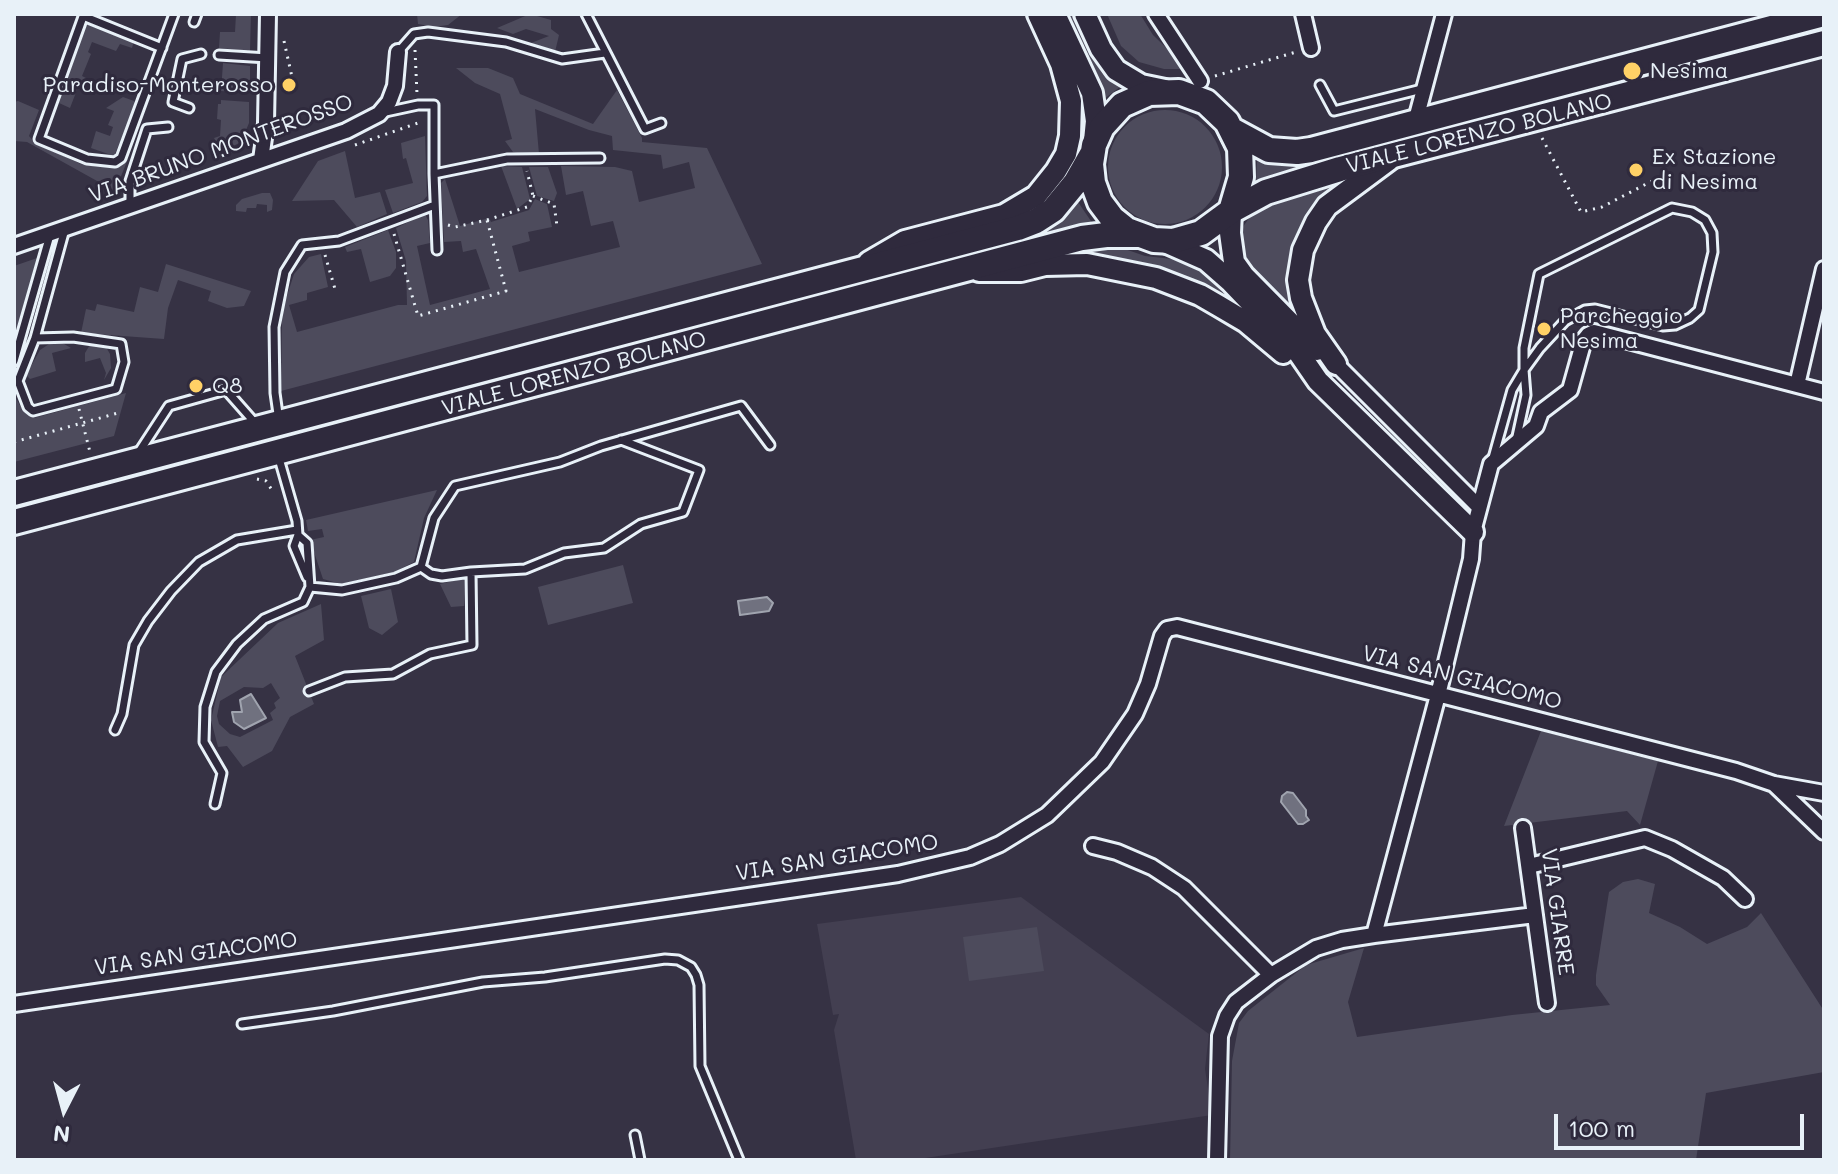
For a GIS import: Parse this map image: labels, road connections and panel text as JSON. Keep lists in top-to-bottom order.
{
  "streets": {
    "main road": ["VIALE LORENZO BOLANO"],
    "street": ["VIA BRUNO MONTEROSSO", "VIA SAN GIACOMO", "VIA GIARRE"]
  },
  "places": [
    "Nesima",
    "Paradiso-Monterosso",
    "Ex Stazione di Nesima",
    "Parcheggio Nesima",
    "Q8"
  ],
  "scale_bar": "100 m",
  "north": "bottom"
}
